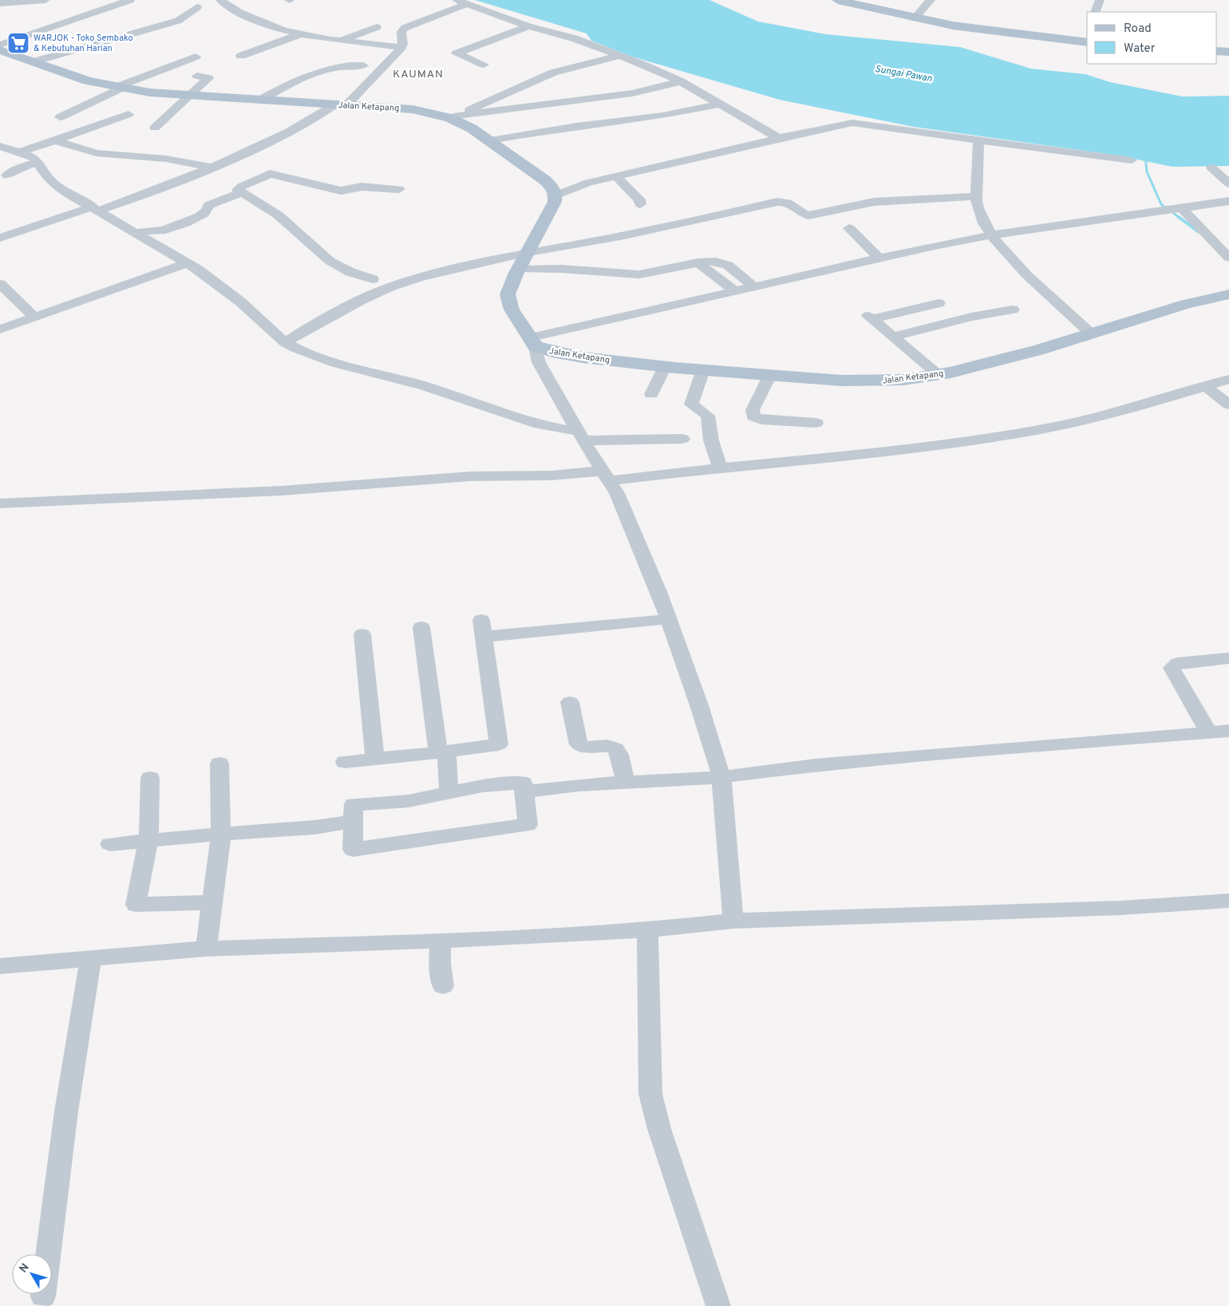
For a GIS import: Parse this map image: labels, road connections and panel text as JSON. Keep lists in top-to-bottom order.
{
  "streets": {
    "main road": ["Jalan Ketapang"]
  },
  "districts": ["KAUMAN"],
  "water": ["Sungai Pawan"],
  "places": {
    "supermarket": ["WARJOK - Toko Sembako & Kebutuhan Harian"]
  },
  "legend": ["Road", "Water"],
  "north": "top left"
}
